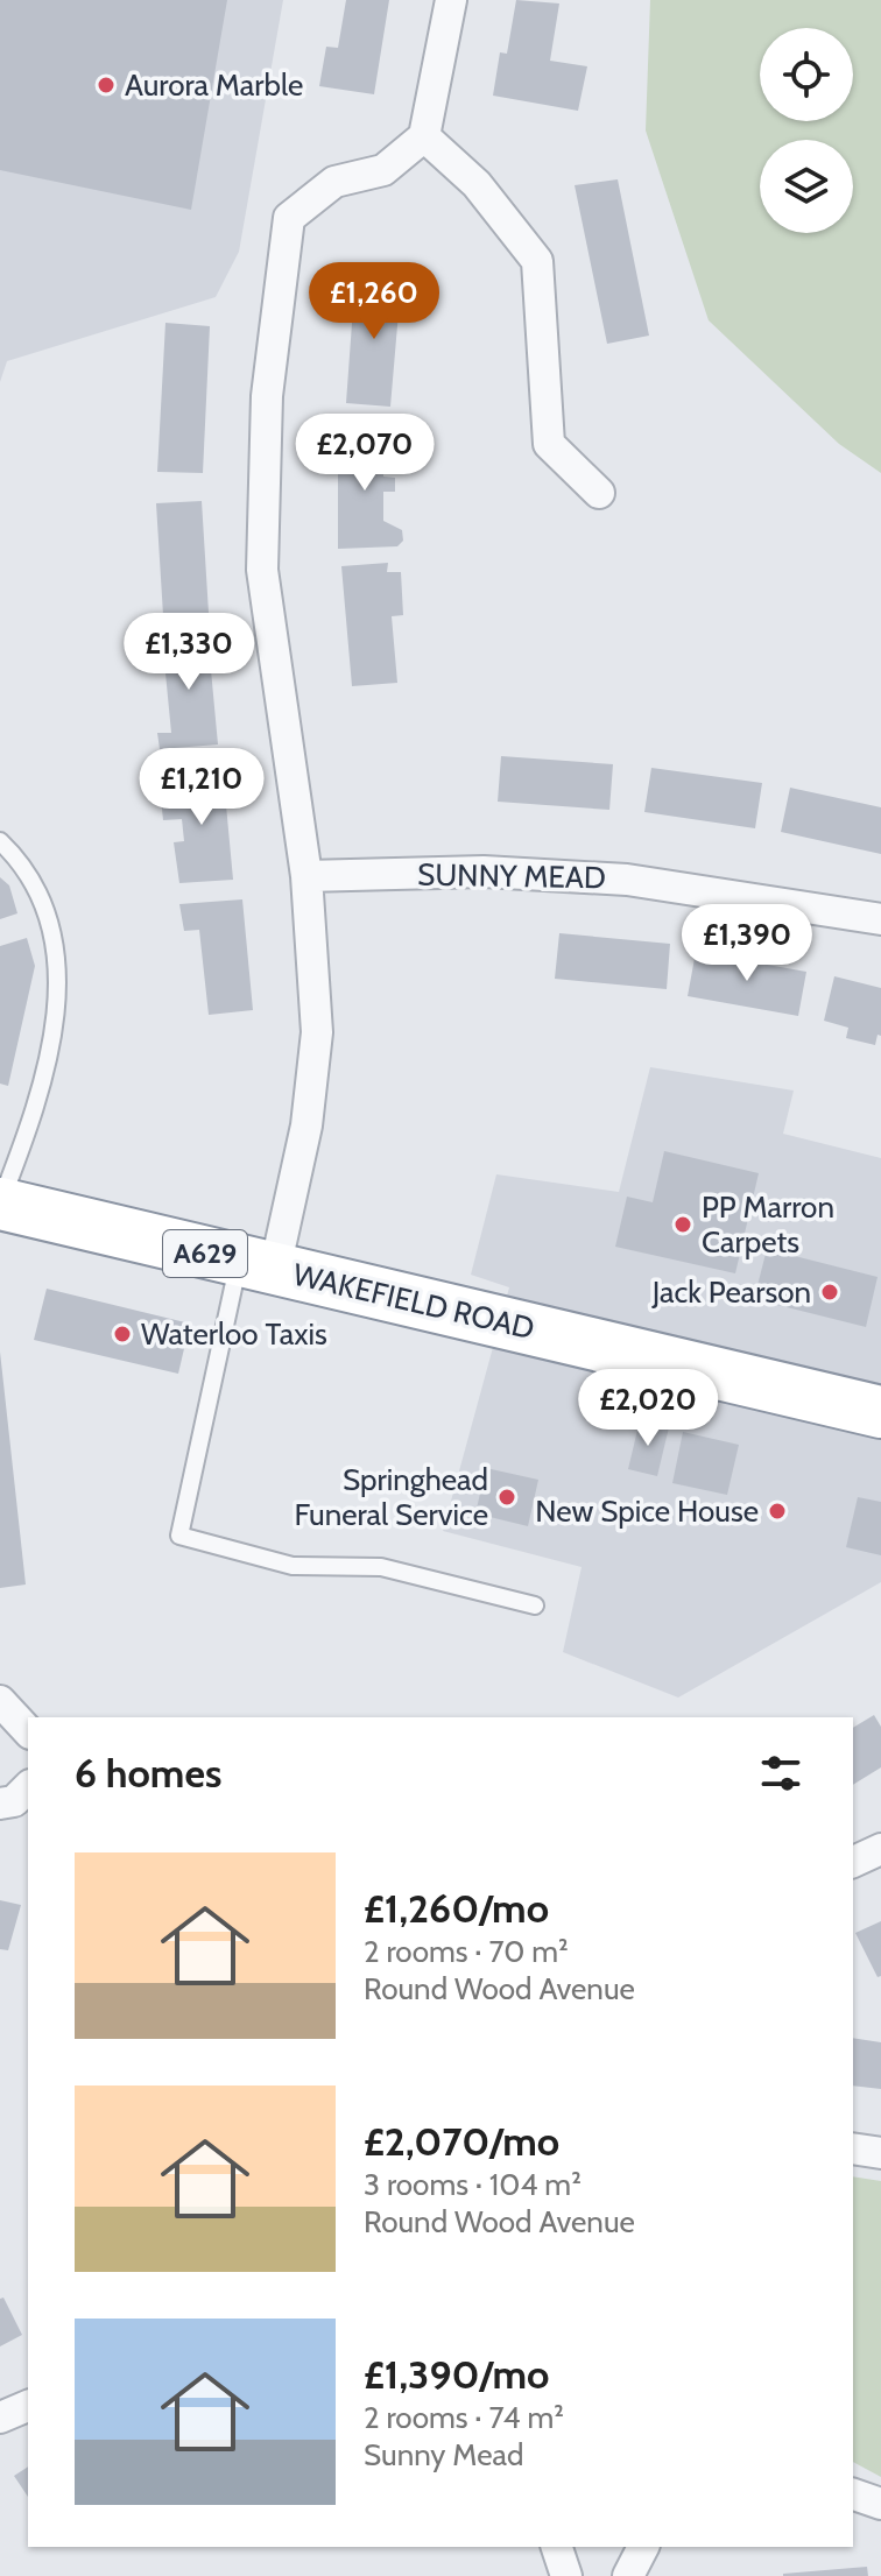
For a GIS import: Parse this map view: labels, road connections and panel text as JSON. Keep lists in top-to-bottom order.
{
  "streets": {
    "highway": ["A629", "WAKEFIELD ROAD"],
    "street": ["SUNNY MEAD"]
  },
  "places": [
    "Aurora Marble",
    "PP Marron Carpets",
    "Jack Pearson",
    "Waterloo Taxis",
    "Springhead Funeral Service",
    "New Spice House"
  ],
  "page": {
    "price": [
      "£1,260",
      "£2,070",
      "£1,330",
      "£1,210",
      "£1,390",
      "£2,020"
    ],
    "heading": "6 homes",
    "list": [
      {
        "name": "£1,260/mo",
        "note": "2 rooms · 70 m² · Round Wood Avenue"
      },
      {
        "name": "£2,070/mo",
        "note": "3 rooms · 104 m² · Round Wood Avenue"
      },
      {
        "name": "£1,390/mo",
        "note": "2 rooms · 74 m² · Sunny Mead"
      }
    ]
  }
}
